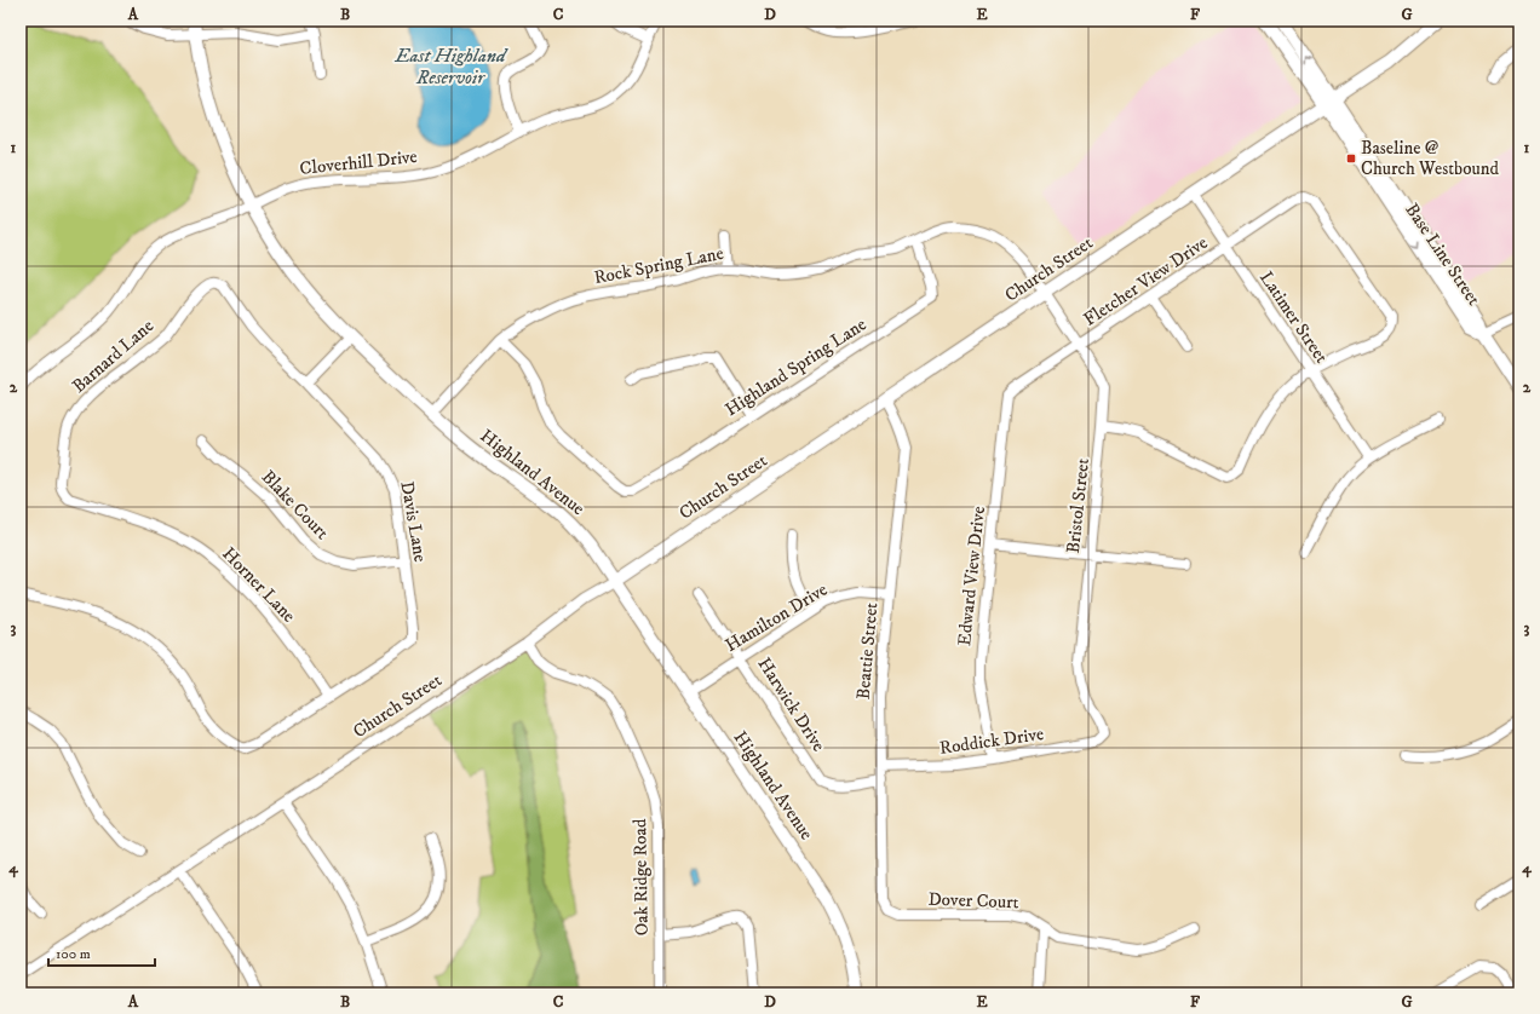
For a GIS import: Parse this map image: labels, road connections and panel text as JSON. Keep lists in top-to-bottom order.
{
  "streets": {
    "main road": ["Base Line Street", "Church Street", "Highland Avenue"],
    "street": [
      "Cloverhill Drive",
      "Rock Spring Lane",
      "Fletcher View Drive",
      "Latimer Street",
      "Barnard Lane",
      "Highland Spring Lane",
      "Blake Court",
      "Bristol Street",
      "Davis Lane",
      "Edward View Drive",
      "Horner Lane",
      "Hamilton Drive",
      "Beattie Street",
      "Harwick Drive",
      "Roddick Drive",
      "Oak Ridge Road",
      "Dover Court"
    ]
  },
  "crossings": [
    ["Cloverhill Drive", "Highland Avenue"],
    ["Base Line Street", "Church Street"],
    ["Rock Spring Lane", "Church Street"],
    ["Rock Spring Lane", "Highland Spring Lane"],
    ["Rock Spring Lane", "Highland Avenue"],
    ["Rock Spring Lane", "Bristol Street"],
    ["Church Street", "Latimer Street"],
    ["Church Street", "Highland Avenue"],
    ["Church Street", "Bristol Street"],
    ["Church Street", "Beattie Street"],
    ["Church Street", "Oak Ridge Road"],
    ["Fletcher View Drive", "Latimer Street"],
    ["Fletcher View Drive", "Bristol Street"],
    ["Fletcher View Drive", "Edward View Drive"],
    ["Barnard Lane", "Davis Lane"],
    ["Barnard Lane", "Horner Lane"],
    ["Highland Avenue", "Hamilton Drive"],
    ["Blake Court", "Davis Lane"],
    ["Bristol Street", "Roddick Drive"],
    ["Davis Lane", "Horner Lane"],
    ["Edward View Drive", "Roddick Drive"],
    ["Hamilton Drive", "Beattie Street"],
    ["Hamilton Drive", "Harwick Drive"],
    ["Beattie Street", "Harwick Drive"],
    ["Beattie Street", "Roddick Drive"],
    ["Beattie Street", "Dover Court"]
  ],
  "water": ["East Highland Reservoir"],
  "places": {
    "transit": ["Baseline @ Church Westbound"]
  },
  "scale_bar": "100 m",
  "grid": {
    "columns": [
      "A",
      "B",
      "C",
      "D",
      "E",
      "F",
      "G"
    ],
    "rows": [
      "1",
      "2",
      "3",
      "4"
    ]
  }
}
